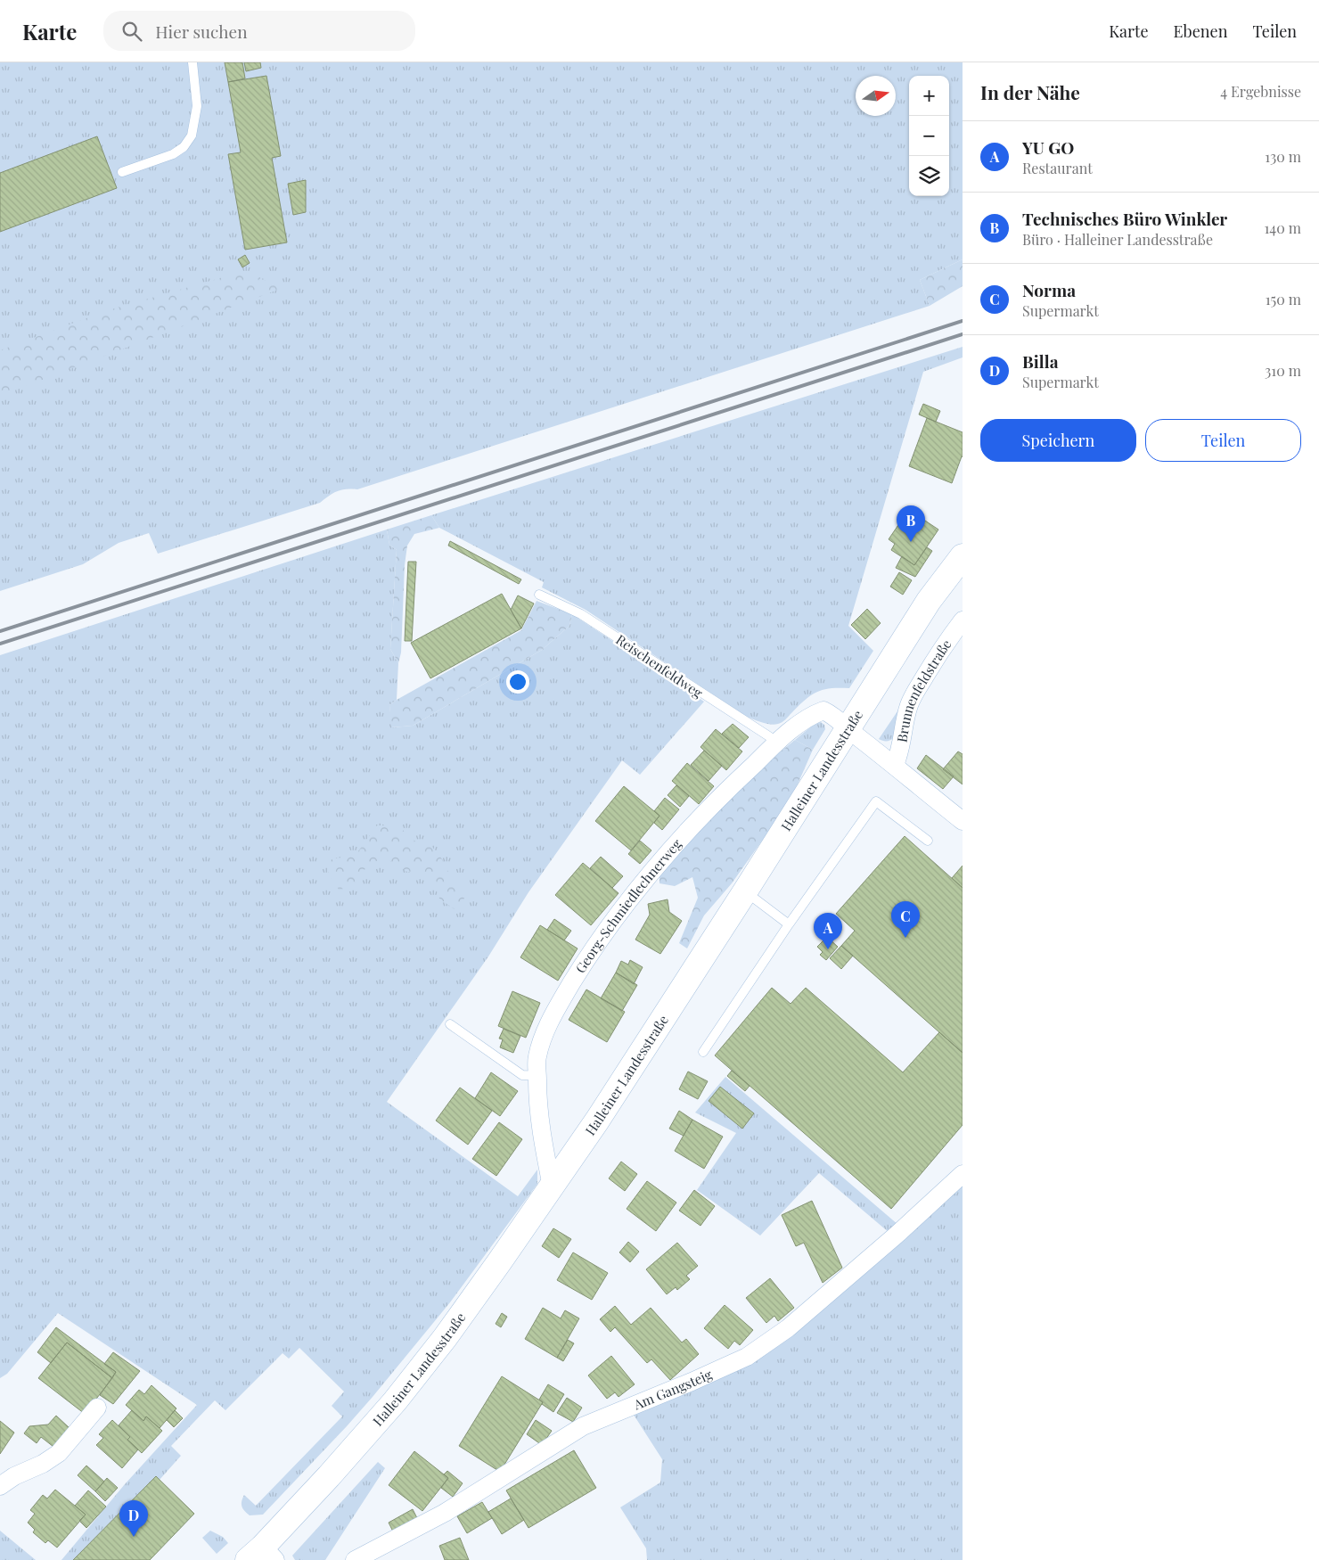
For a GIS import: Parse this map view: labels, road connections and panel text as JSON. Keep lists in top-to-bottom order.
{
  "streets": {
    "main road": ["Halleiner Landesstraße"],
    "street": ["Brunnenfeldstraße", "Georg-Schmiedlechnerweg", "Am Gangsteig"],
    "lane": ["Reischenfeldweg"]
  },
  "crossings": [
    ["Reischenfeldweg", "Georg-Schmiedlechnerweg"],
    ["Halleiner Landesstraße", "Georg-Schmiedlechnerweg"]
  ],
  "north": "right",
  "page": {
    "header": "Karte",
    "search": "Hier suchen",
    "nav": ["Karte", "Ebenen", "Teilen"],
    "heading": ["In der Nähe", "4 Ergebnisse"],
    "map_buttons": ["+", "−"],
    "list": [
      {
        "mark": "A",
        "name": "YU GO",
        "note": "Restaurant",
        "value": "130 m"
      },
      {
        "mark": "B",
        "name": "Technisches Büro Winkler",
        "note": "Büro · Halleiner Landesstraße",
        "value": "140 m"
      },
      {
        "mark": "C",
        "name": "Norma",
        "note": "Supermarkt",
        "value": "150 m"
      },
      {
        "mark": "D",
        "name": "Billa",
        "note": "Supermarkt",
        "value": "310 m"
      }
    ],
    "buttons": ["Speichern", "Teilen"],
    "pins": [
      "B",
      "C",
      "A",
      "D"
    ]
  }
}
